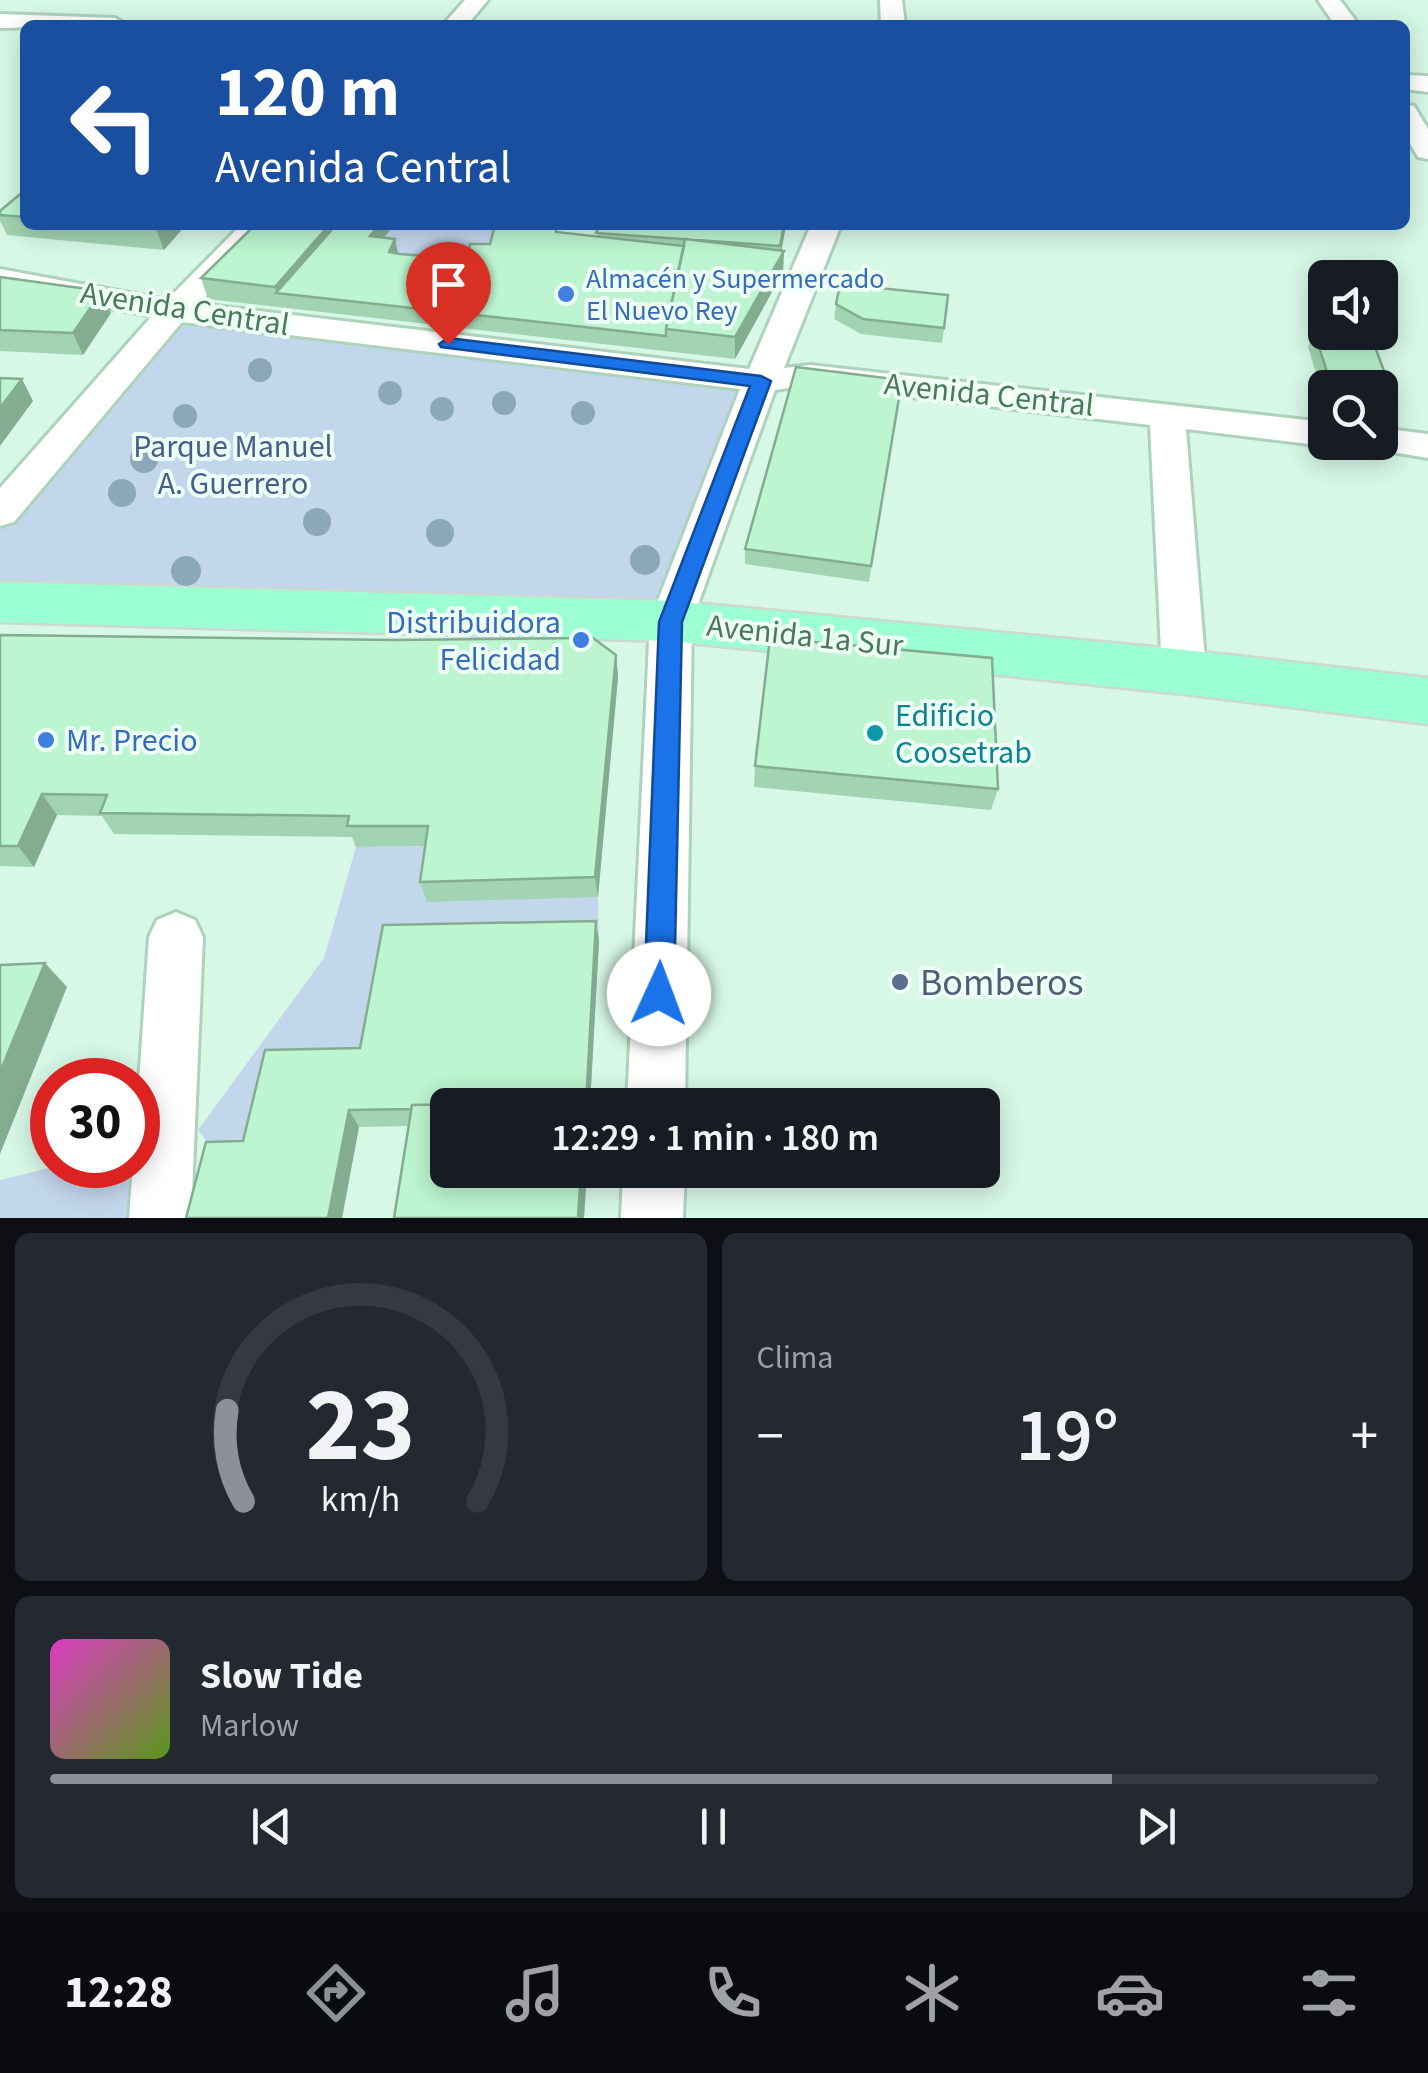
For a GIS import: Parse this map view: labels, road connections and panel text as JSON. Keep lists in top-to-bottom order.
{
  "streets": {
    "main road": ["Avenida 1a Sur"],
    "street": ["Avenida Central"]
  },
  "parks": ["Parque Manuel A. Guerrero"],
  "places": [
    "Almacén y Supermercado El Nuevo Rey",
    "Distribuidora Felicidad",
    "Edificio Coosetrab",
    "Mr. Precio",
    "Bomberos"
  ],
  "page": {
    "turn": ["120 m", "Avenida Central"],
    "limit": "30",
    "trip": "12:29 · 1 min · 180 m",
    "tile": "Clima",
    "heat": ["−", "19°", "+"],
    "song": ["Slow Tide", "Marlow"],
    "tabs": "12:28",
    "gauge": ["23", "km/h"]
  }
}
